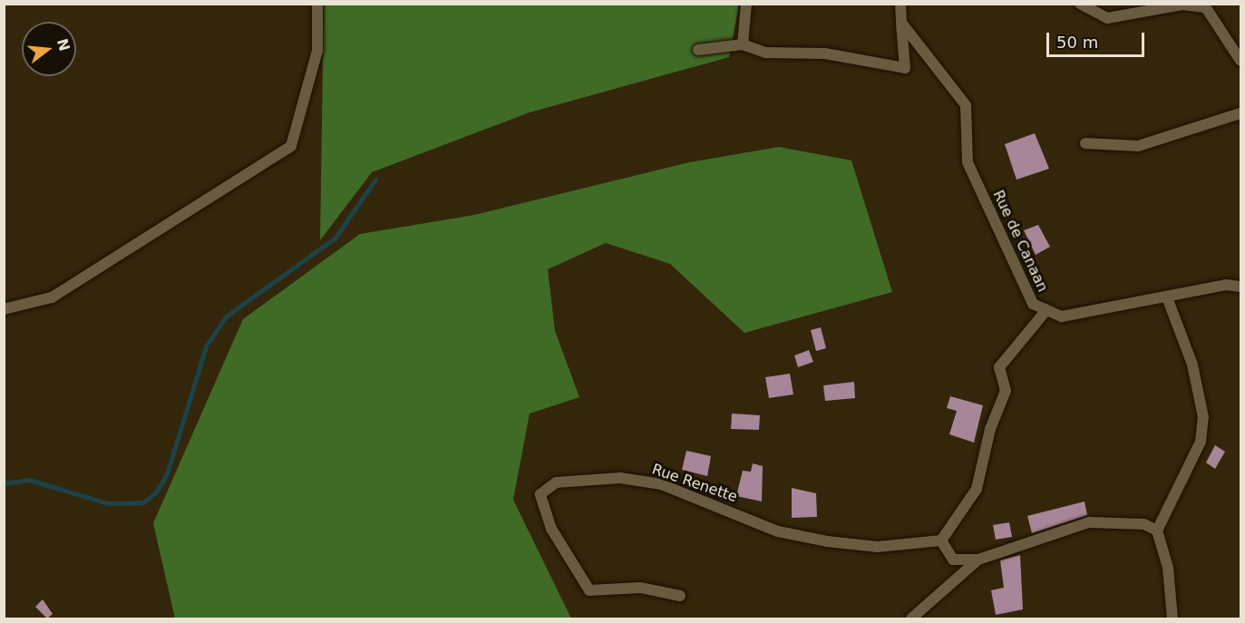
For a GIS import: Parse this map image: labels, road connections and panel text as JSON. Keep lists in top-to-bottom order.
{
  "streets": {
    "street": ["Rue de Canaan", "Rue Renette"]
  },
  "scale_bar": "50 m",
  "north": "right"
}
